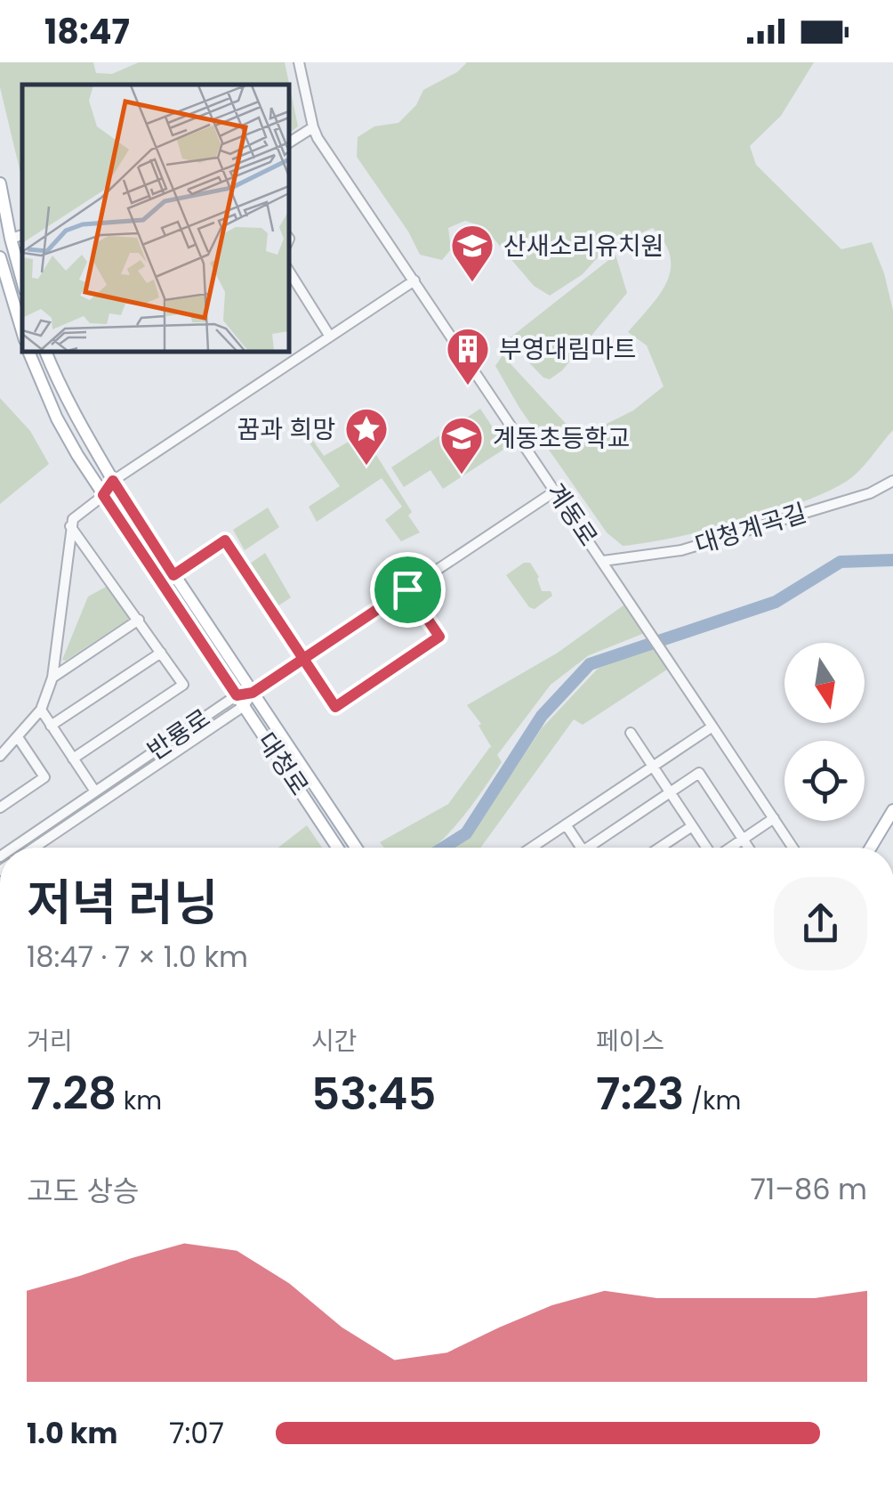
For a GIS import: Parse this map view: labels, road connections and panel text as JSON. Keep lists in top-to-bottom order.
{
  "streets": {
    "main road": ["대청로"],
    "street": ["계동로", "대청계곡길", "반룡로"]
  },
  "crossings": [
    ["계동로", "대청계곡길"],
    ["반룡로", "대청로"]
  ],
  "places": {
    "school or university": ["산새소리유치원", "계동초등학교"],
    "building": ["부영대림마트"],
    "place": ["꿈과 희망"]
  },
  "north": "bottom",
  "page": {
    "status": "18:47",
    "heading": ["저녁 러닝", "18:47 · 7 × 1.0 km"],
    "stats": [
      ["거리", "7.28 km"],
      ["시간", "53:45"],
      ["페이스", "7:23 /km"]
    ],
    "chart": ["고도 상승", "71–86 m"],
    "list": [
      {
        "name": "1.0 km",
        "note": "7:07"
      }
    ]
  }
}
